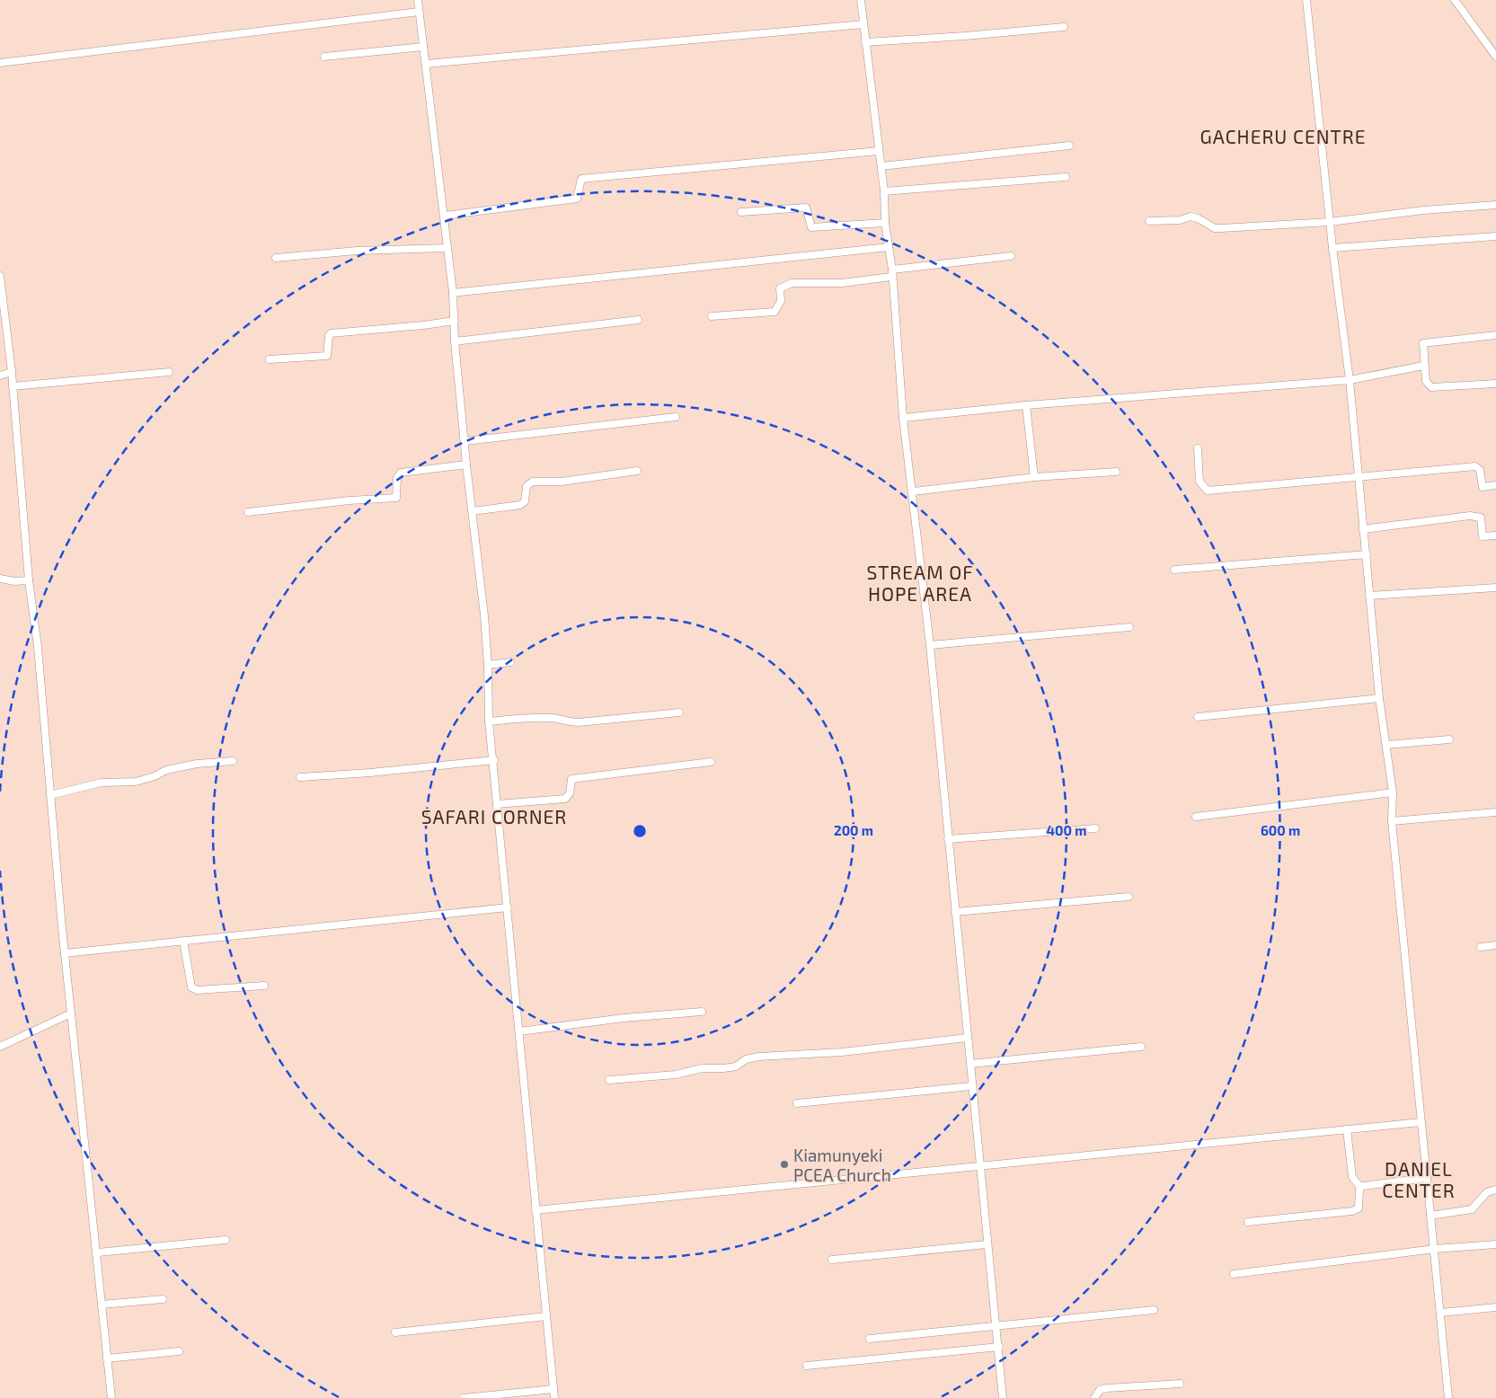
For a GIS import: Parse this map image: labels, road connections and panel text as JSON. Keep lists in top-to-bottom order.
{
  "districts": [
    "GACHERU CENTRE",
    "STREAM OF HOPE AREA",
    "SAFARI CORNER",
    "DANIEL CENTER"
  ],
  "places": ["Kiamunyeki PCEA Church"],
  "rings": ["200 m", "400 m", "600 m"]
}
